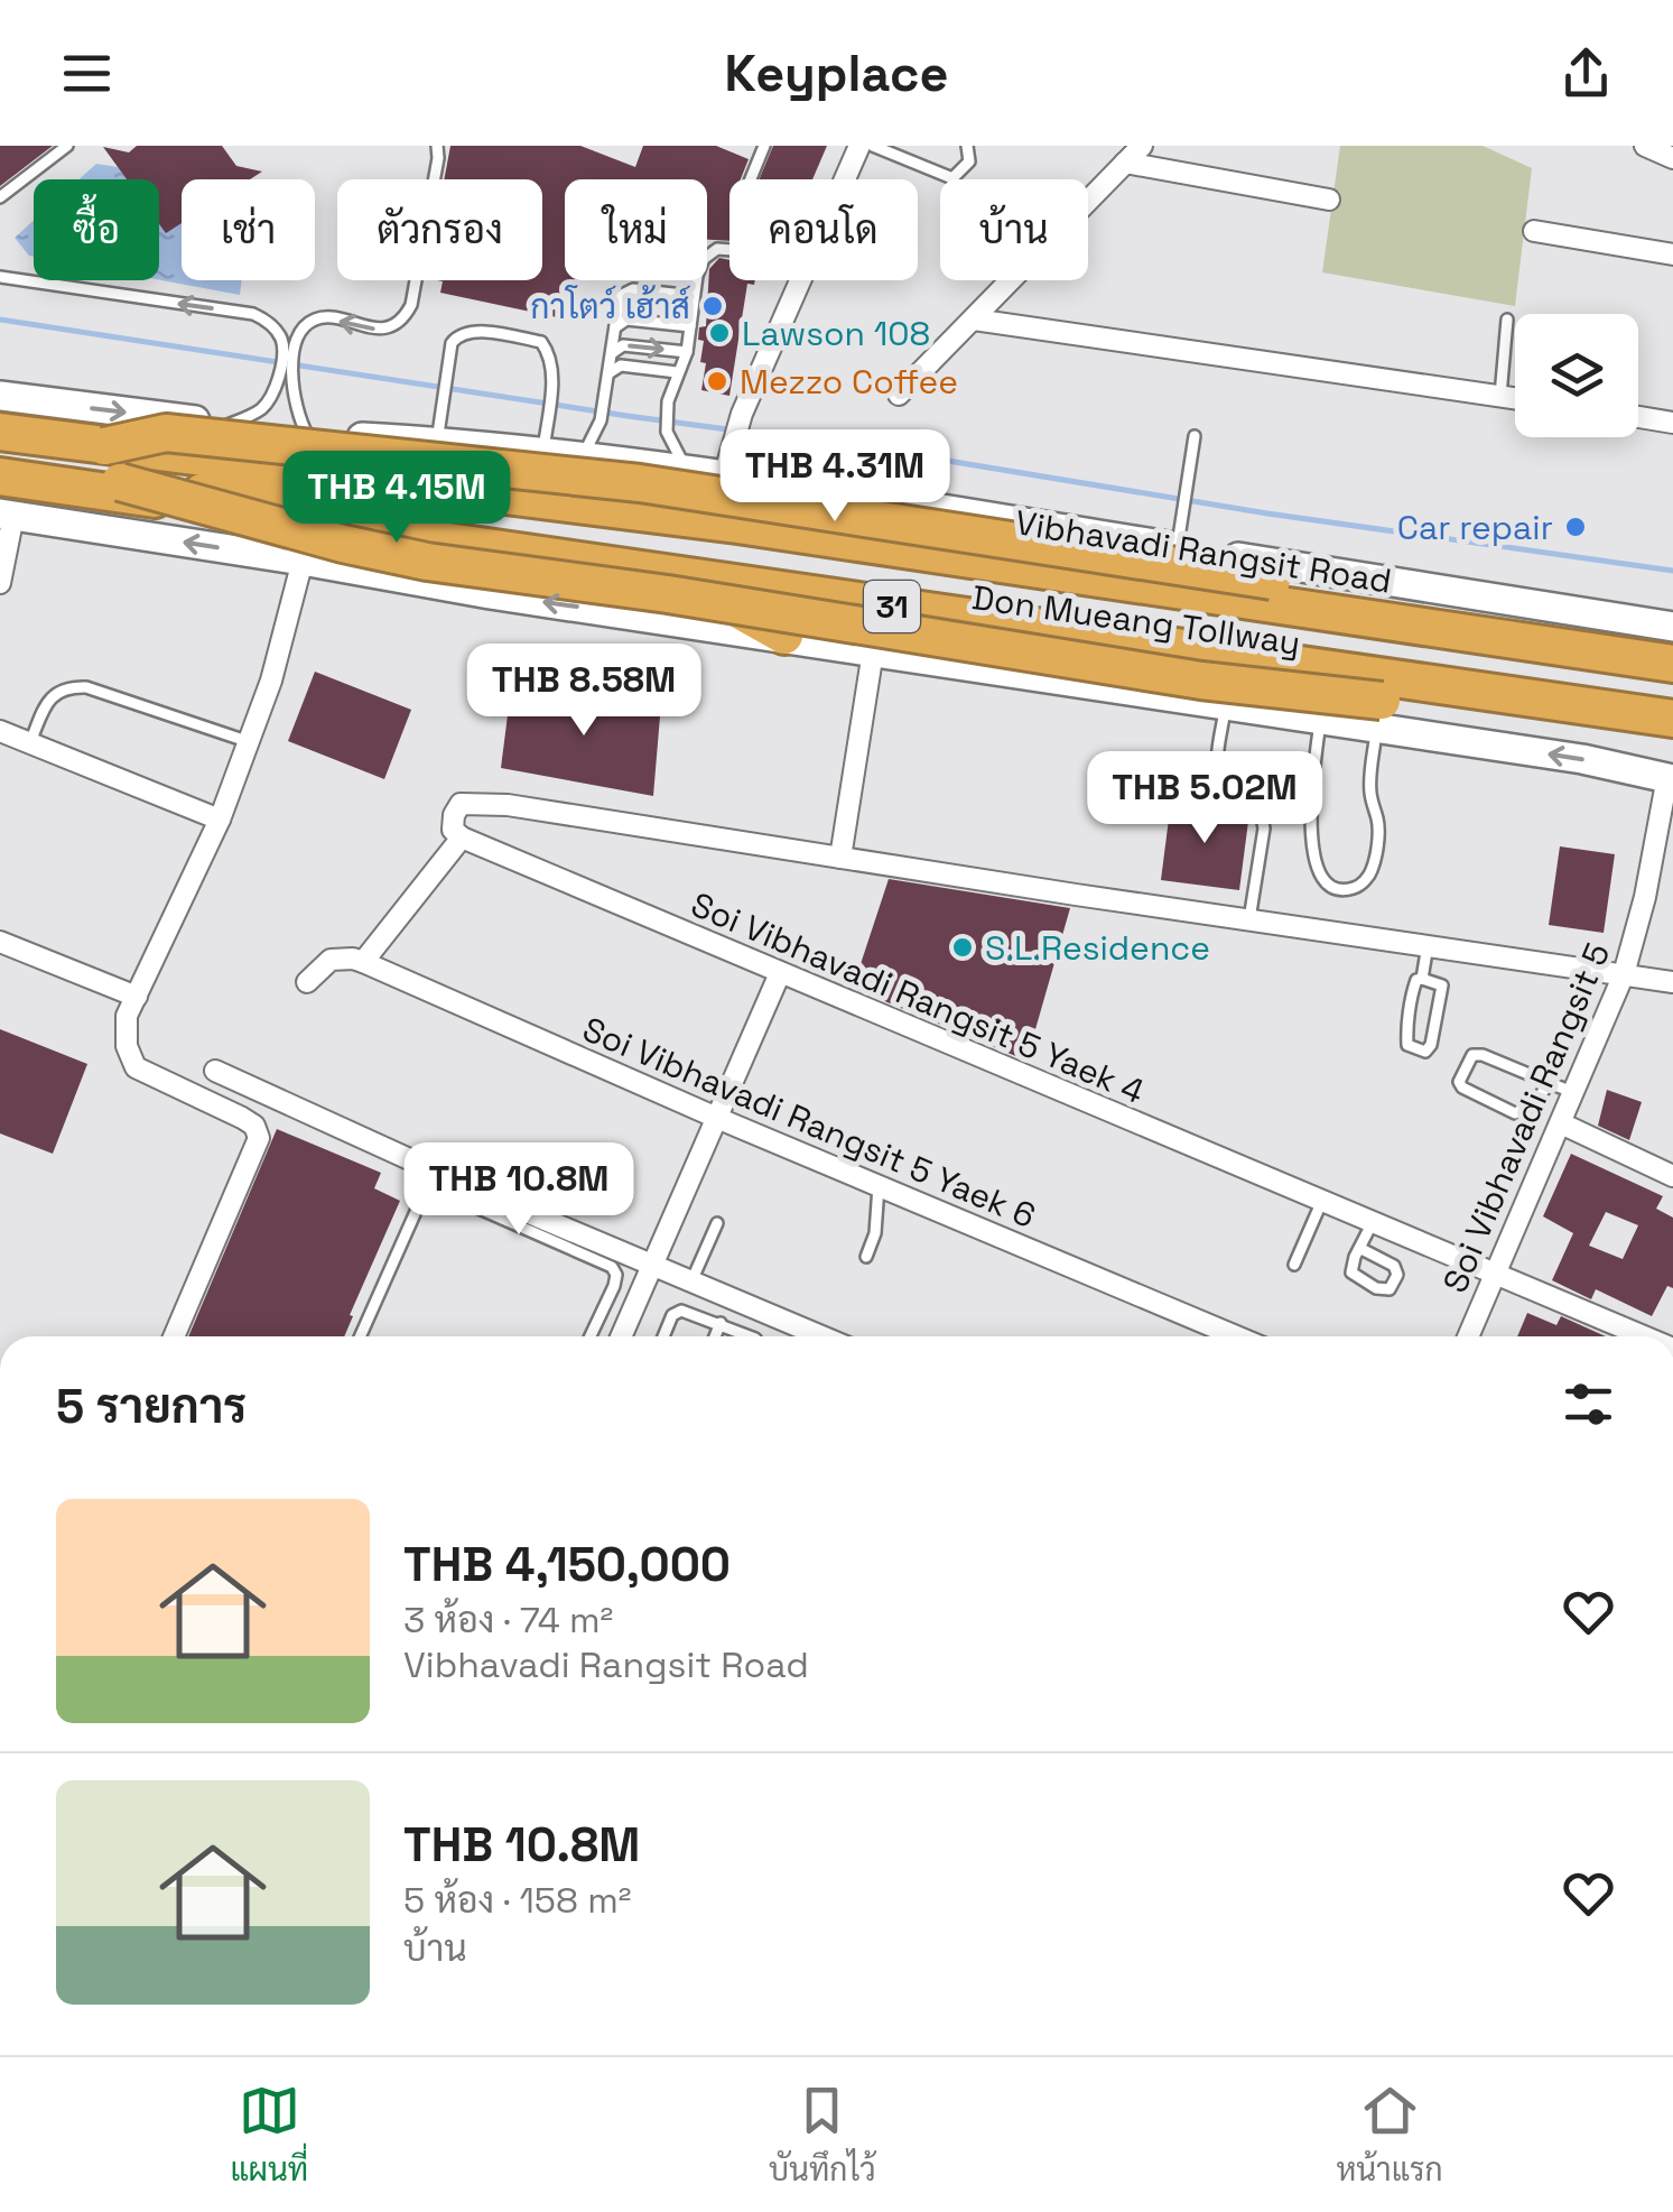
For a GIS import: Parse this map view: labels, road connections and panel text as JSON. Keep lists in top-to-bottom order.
{
  "streets": {
    "highway": ["Vibhavadi Rangsit Road", "31", "Don Mueang Tollway"],
    "street": ["Soi Vibhavadi Rangsit 5 Yaek 4", "Soi Vibhavadi Rangsit 5", "Soi Vibhavadi Rangsit 5 Yaek 6"]
  },
  "crossings": [
    ["Vibhavadi Rangsit Road", "Don Mueang Tollway"],
    ["Soi Vibhavadi Rangsit 5 Yaek 4", "Soi Vibhavadi Rangsit 5"]
  ],
  "places": [
    "กาโตว์ เฮ้าส์",
    "Lawson 108",
    "Mezzo Coffee",
    "Car repair",
    "S.L.Residence"
  ],
  "page": {
    "header": "Keyplace",
    "chip": [
      "ซื้อ",
      "เช่า",
      "ตัวกรอง",
      "ใหม่",
      "คอนโด",
      "บ้าน"
    ],
    "price": [
      "THB 4.31M",
      "THB 4.15M",
      "THB 8.58M",
      "THB 5.02M",
      "THB 10.8M"
    ],
    "heading": "5 รายการ",
    "list": [
      {
        "name": "THB 4,150,000",
        "note": "3 ห้อง · 74 m² · Vibhavadi Rangsit Road"
      },
      {
        "name": "THB 10.8M",
        "note": "5 ห้อง · 158 m² · บ้าน"
      }
    ],
    "tabs": ["แผนที่", "บันทึกไว้", "หน้าแรก"]
  }
}
